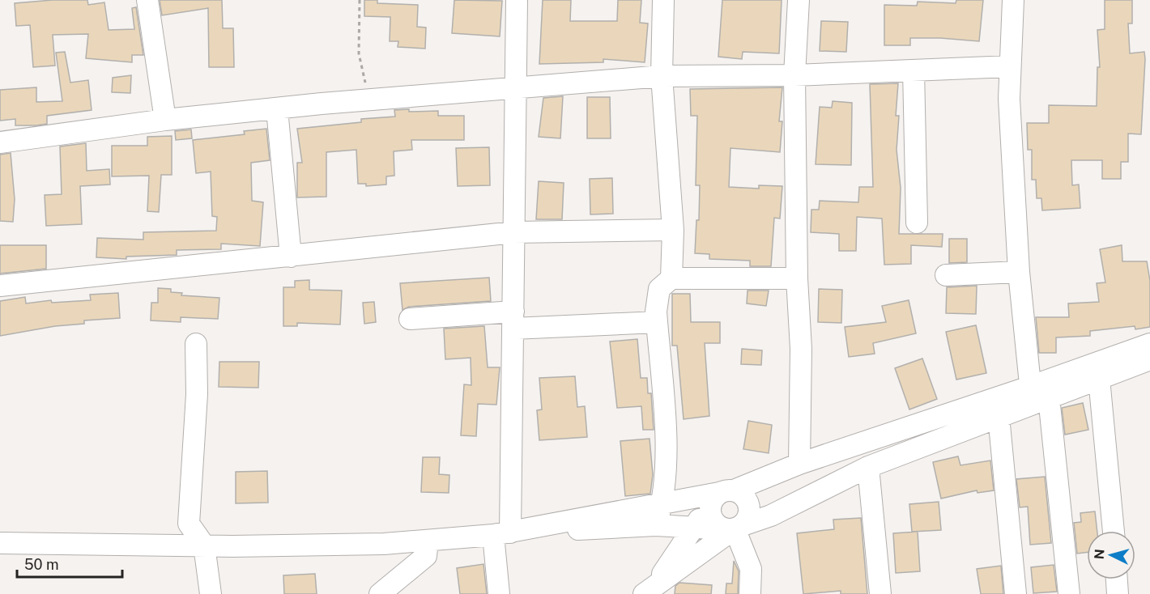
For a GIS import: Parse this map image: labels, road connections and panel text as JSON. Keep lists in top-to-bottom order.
{
  "scale_bar": "50 m",
  "north": "left"
}
